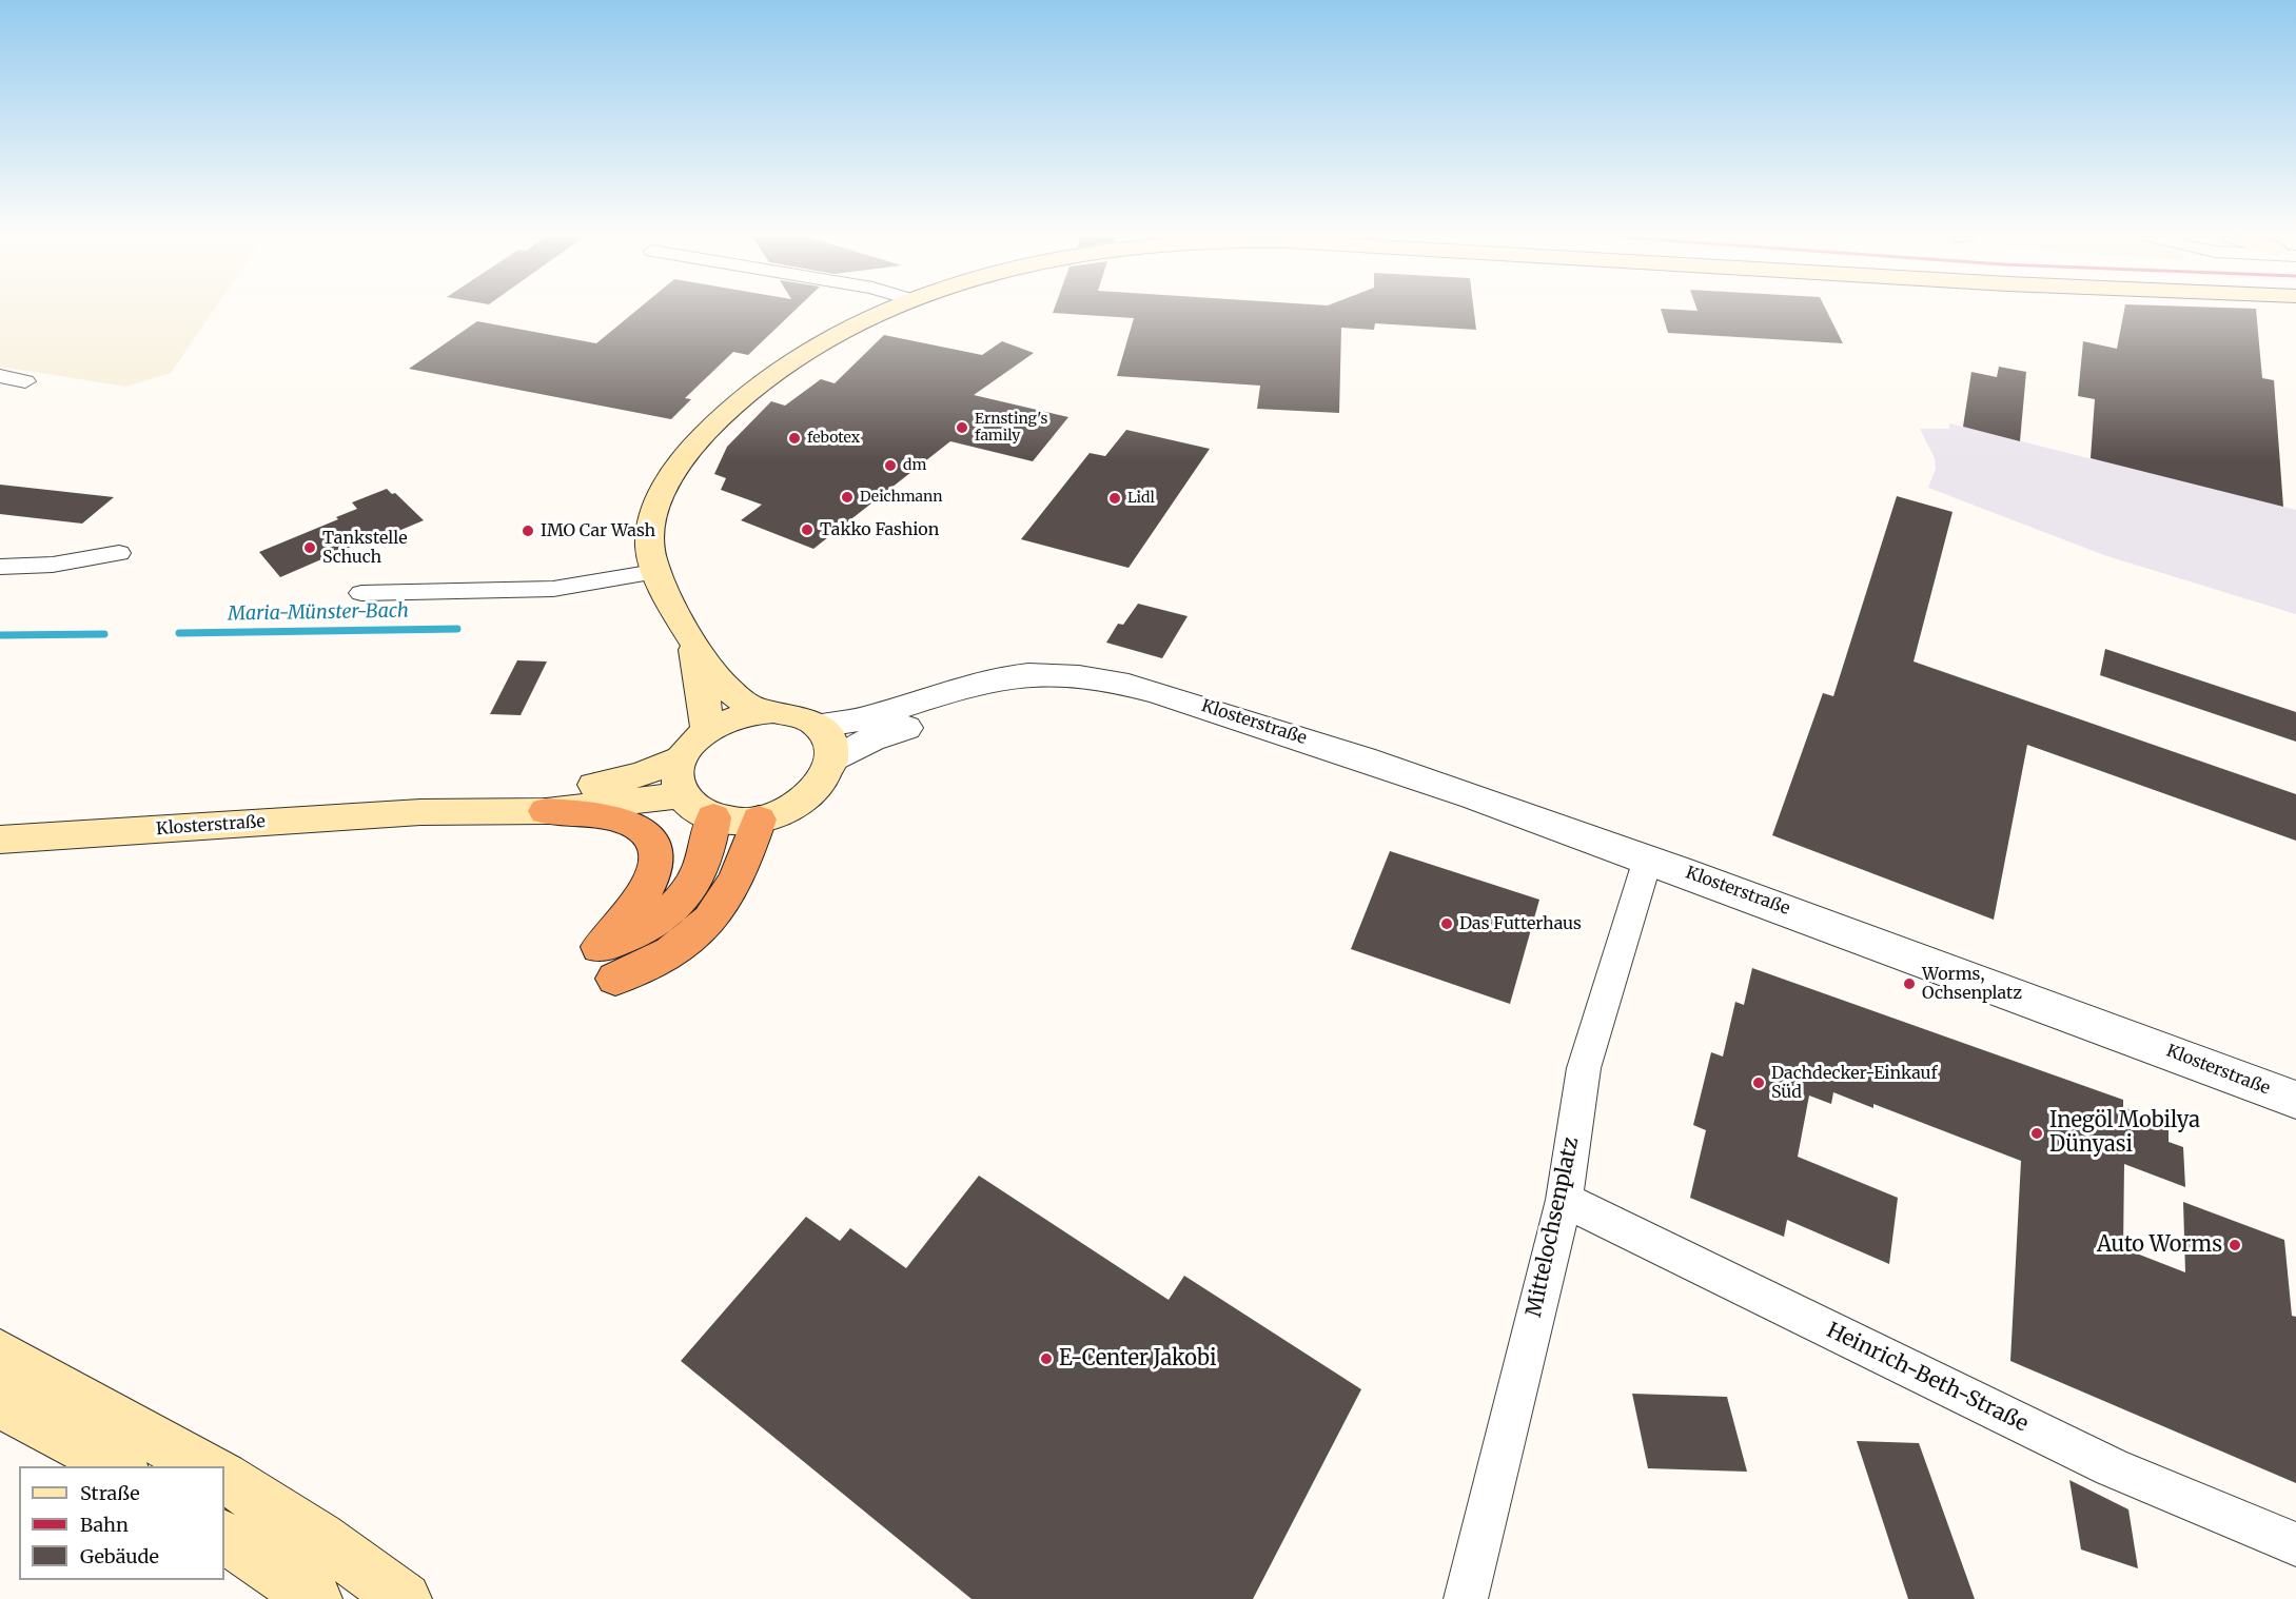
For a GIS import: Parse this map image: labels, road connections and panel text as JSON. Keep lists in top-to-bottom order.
{
  "streets": {
    "main road": ["Klosterstraße"],
    "street": ["Mittelochsenplatz", "Heinrich-Beth-Straße"]
  },
  "crossings": [
    ["Klosterstraße", "Mittelochsenplatz"],
    ["Mittelochsenplatz", "Heinrich-Beth-Straße"]
  ],
  "water": ["Maria-Münster-Bach"],
  "places": [
    "Ernsting's family",
    "febotex",
    "dm",
    "Deichmann",
    "Lidl",
    "Takko Fashion",
    "IMO Car Wash",
    "Tankstelle Schuch",
    "Das Futterhaus",
    "Worms, Ochsenplatz",
    "Dachdecker-Einkauf Süd",
    "Inegöl Mobilya Dünyasi",
    "Auto Worms",
    "E-Center Jakobi"
  ],
  "legend": ["Straße", "Bahn", "Gebäude"]
}
